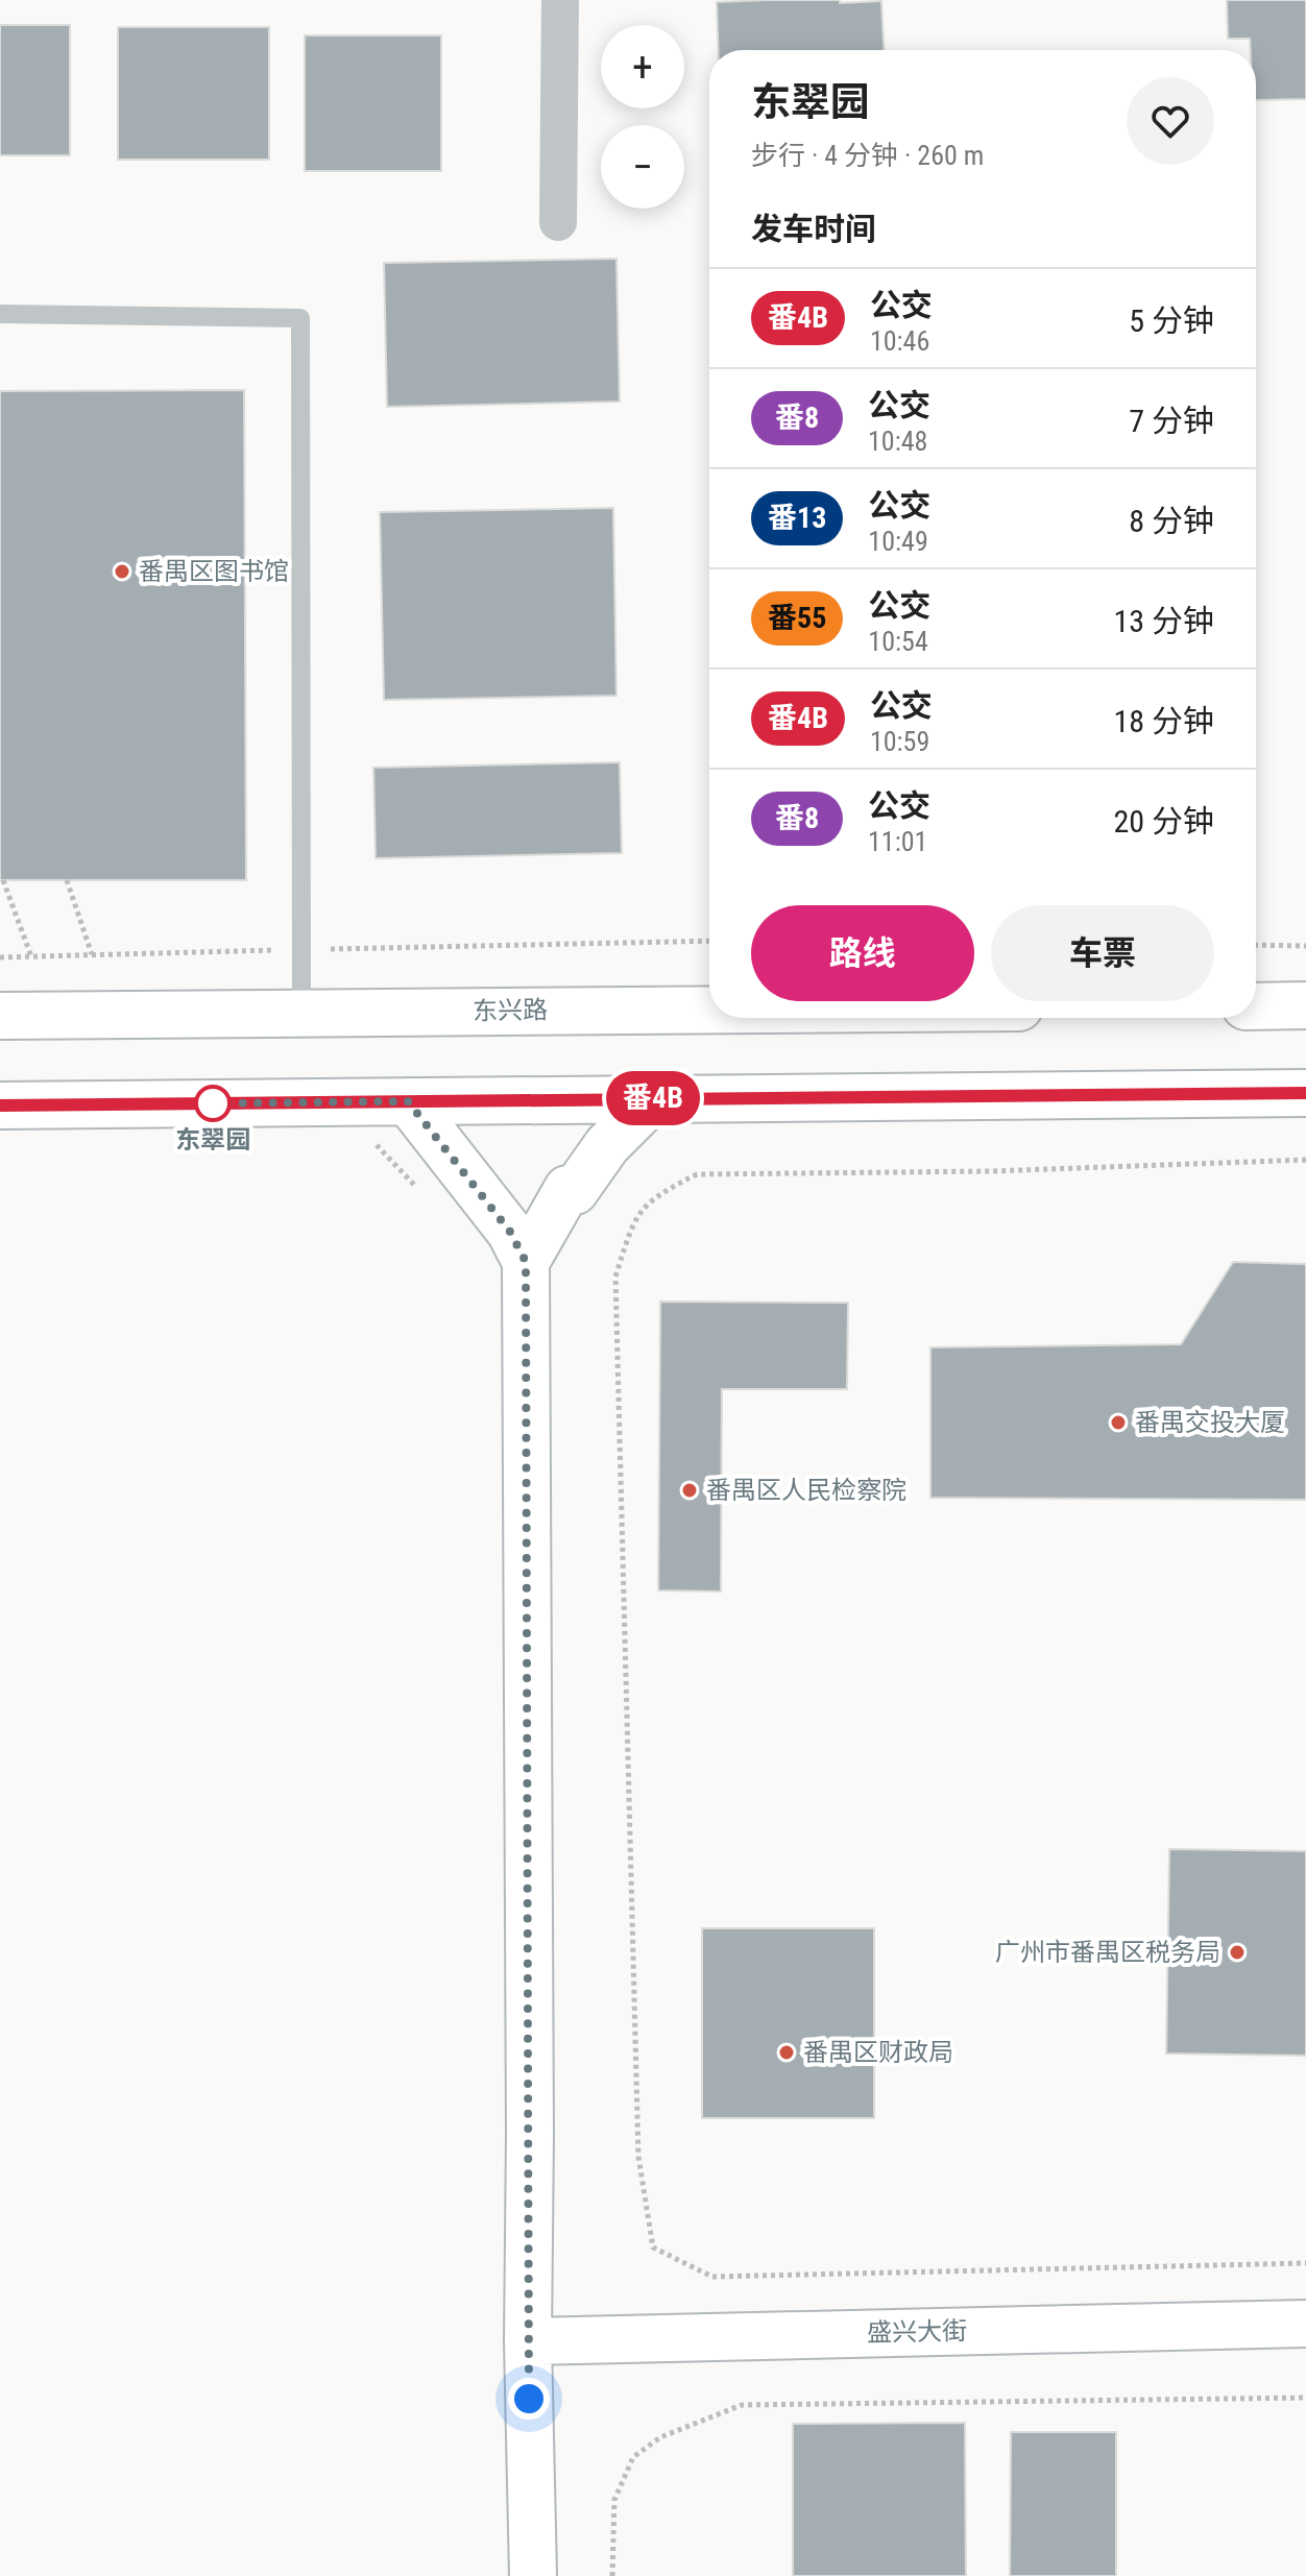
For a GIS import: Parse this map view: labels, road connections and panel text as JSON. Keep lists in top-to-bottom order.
{
  "streets": {
    "street": ["东兴路", "盛兴大街"]
  },
  "places": [
    "番禺区图书馆",
    "东翠园",
    "番禺交投大厦",
    "番禺区人民检察院",
    "广州市番禺区税务局",
    "番禺区财政局"
  ],
  "lines": ["bus line 番4B"],
  "page": {
    "on_map": "番4B",
    "map_buttons": ["+", "−"],
    "heading": [
      ["东翠园", "步行 · 4 分钟 · 260 m"],
      "发车时间"
    ],
    "list": [
      {
        "mark": "番4B",
        "name": "公交",
        "note": "10:46",
        "value": "5 分钟"
      },
      {
        "mark": "番8",
        "name": "公交",
        "note": "10:48",
        "value": "7 分钟"
      },
      {
        "mark": "番13",
        "name": "公交",
        "note": "10:49",
        "value": "8 分钟"
      },
      {
        "mark": "番55",
        "name": "公交",
        "note": "10:54",
        "value": "13 分钟"
      },
      {
        "mark": "番4B",
        "name": "公交",
        "note": "10:59",
        "value": "18 分钟"
      },
      {
        "mark": "番8",
        "name": "公交",
        "note": "11:01",
        "value": "20 分钟"
      }
    ],
    "buttons": ["路线", "车票"]
  }
}
